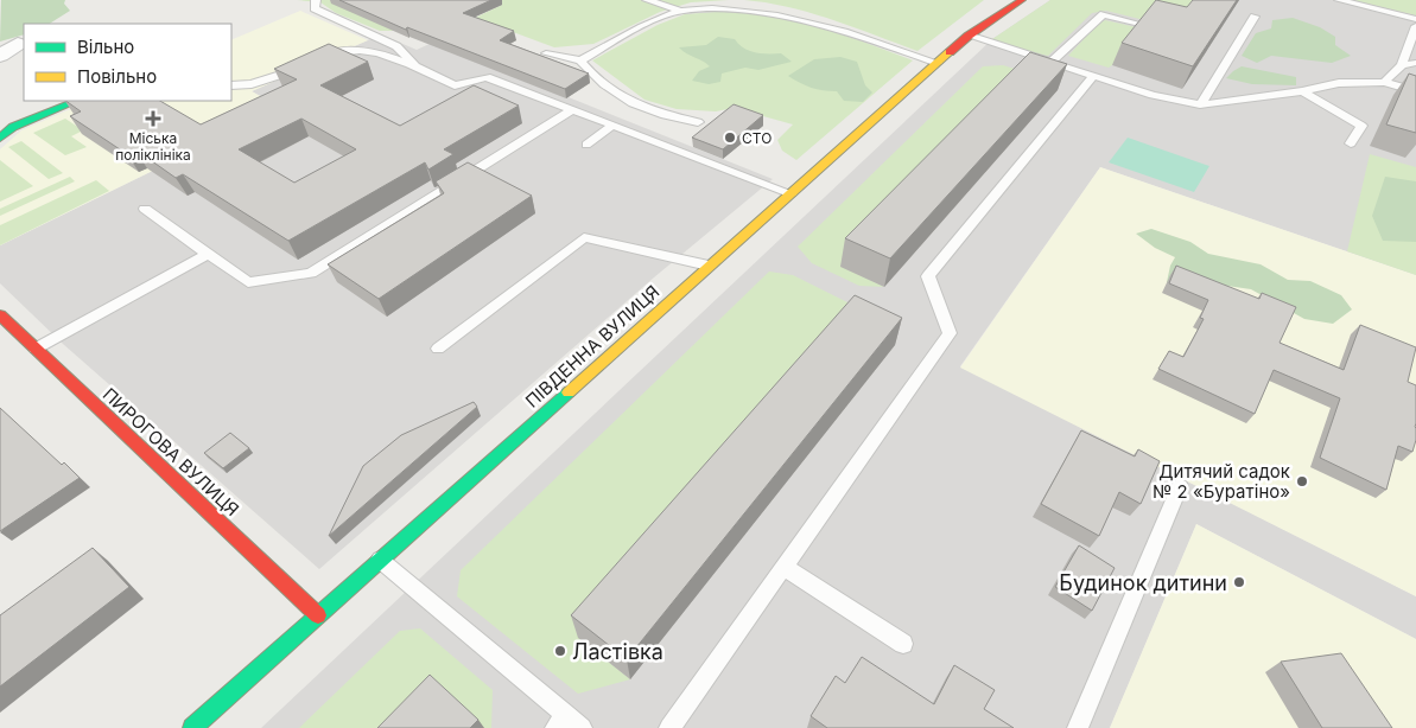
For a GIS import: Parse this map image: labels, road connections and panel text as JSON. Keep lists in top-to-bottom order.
{
  "streets": {
    "street": ["ПІВДЕННА ВУЛИЦЯ", "ПИРОГОВА ВУЛИЦЯ"]
  },
  "crossings": [
    ["ПІВДЕННА ВУЛИЦЯ", "ПИРОГОВА ВУЛИЦЯ"]
  ],
  "places": {
    "health": ["Міська поліклініка"],
    "other": [
      "СТО",
      "Дитячий садок № 2 «Буратіно»",
      "Будинок дитини",
      "Ластівка"
    ]
  },
  "legend": ["Вільно", "Повільно"]
}
